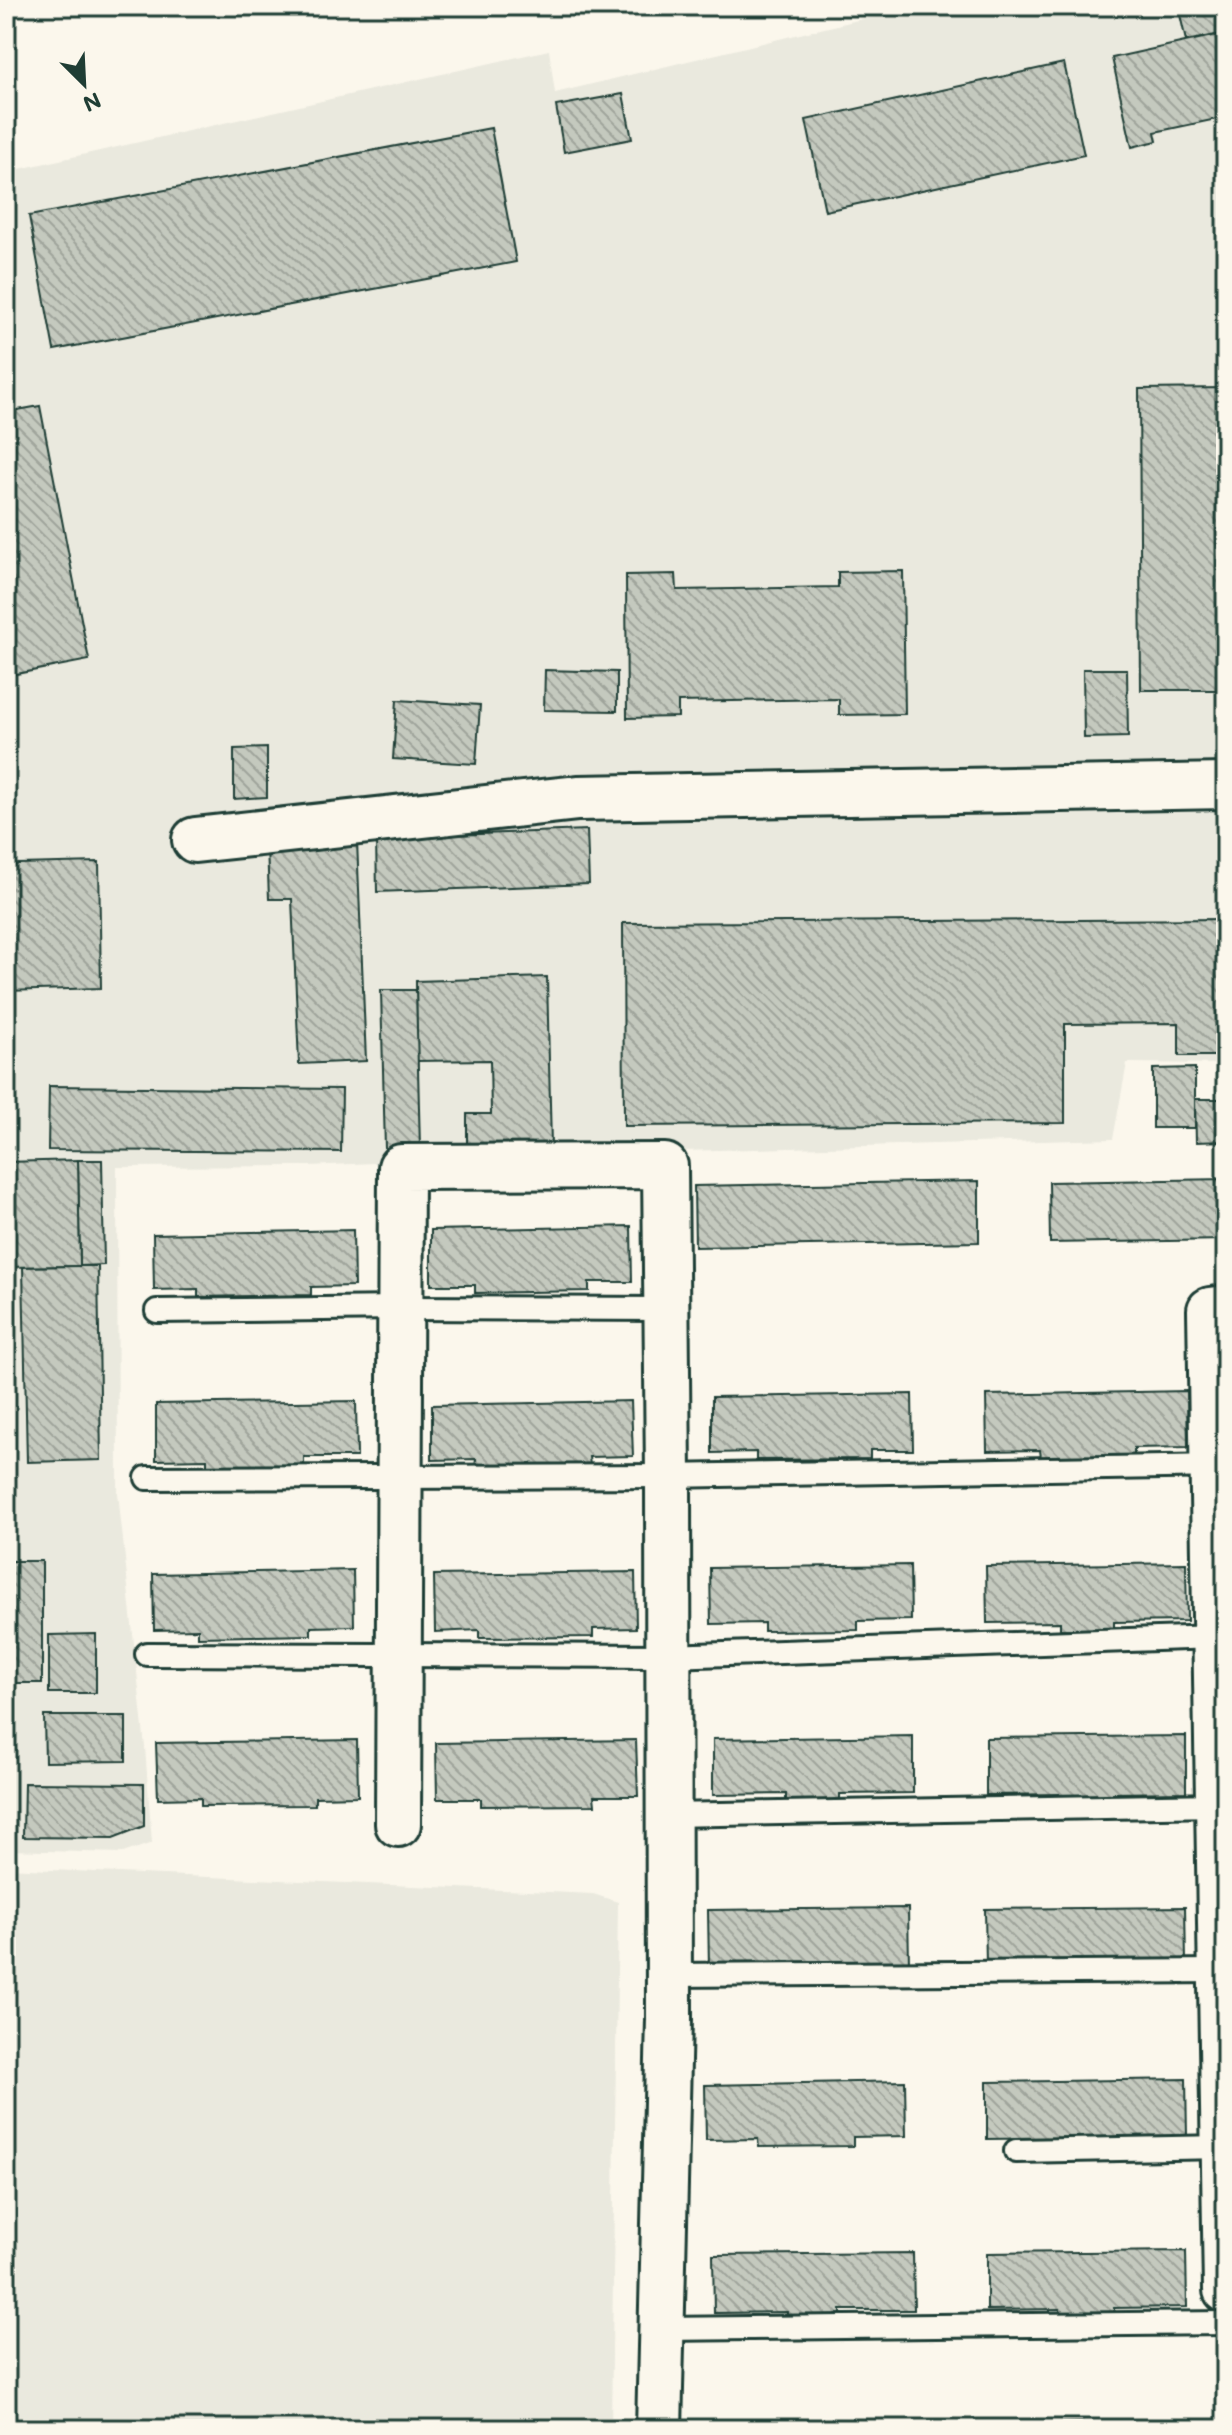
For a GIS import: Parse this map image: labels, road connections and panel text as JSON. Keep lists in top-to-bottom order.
{
  "north": "bottom right"
}
